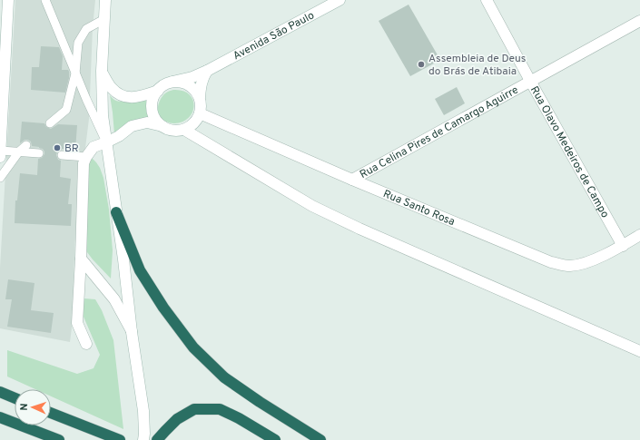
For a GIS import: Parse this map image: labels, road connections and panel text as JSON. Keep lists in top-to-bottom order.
{
  "streets": {
    "street": [
      "Avenida São Paulo",
      "Rua Celina Pires de Camargo Aguirre",
      "Rua Olavo Medeiros de Campo",
      "Rua Santo Rosa"
    ]
  },
  "crossings": [
    ["Avenida São Paulo", "Rua Santo Rosa"],
    ["Rua Celina Pires de Camargo Aguirre", "Rua Olavo Medeiros de Campo"],
    ["Rua Celina Pires de Camargo Aguirre", "Rua Santo Rosa"],
    ["Rua Olavo Medeiros de Campo", "Rua Santo Rosa"]
  ],
  "places": ["Assembleia de Deus do Brás de Atibaia", "BR"],
  "north": "left"
}
